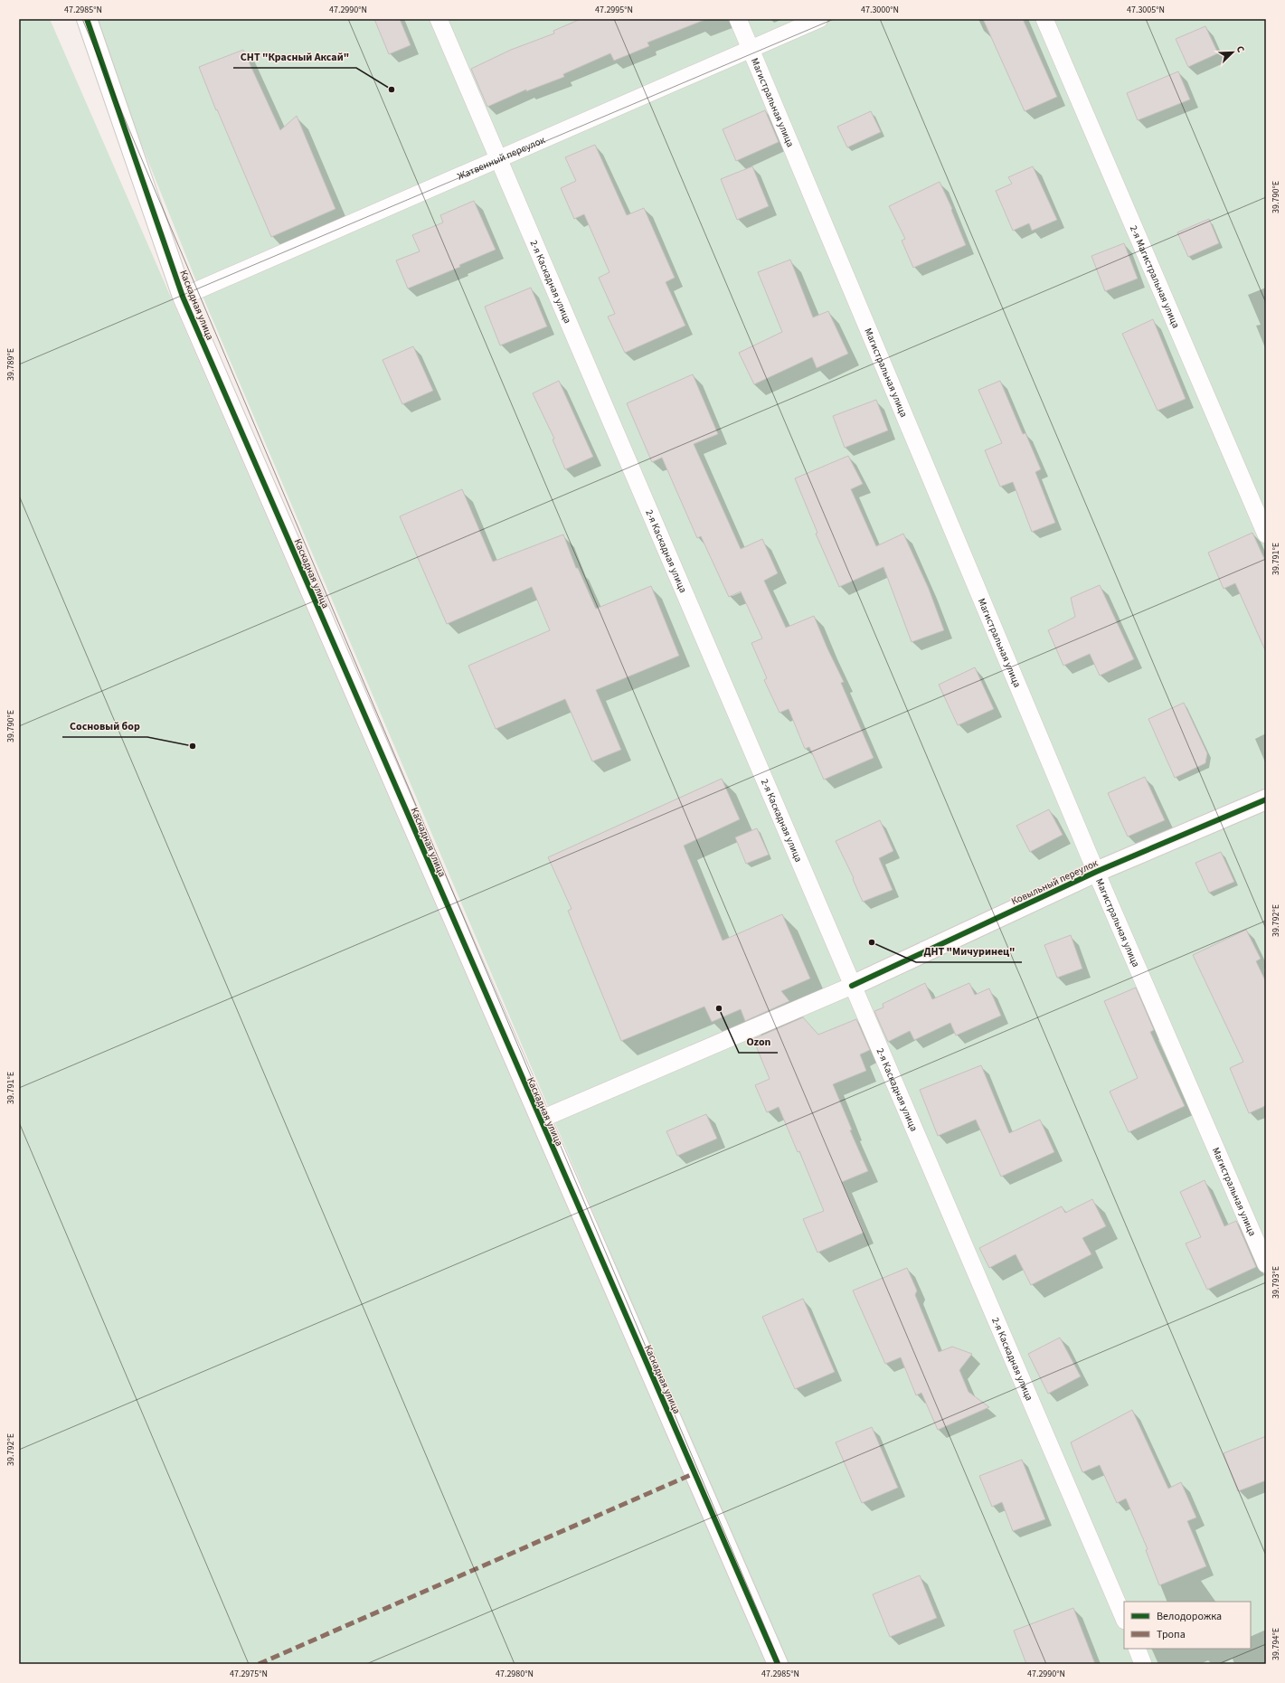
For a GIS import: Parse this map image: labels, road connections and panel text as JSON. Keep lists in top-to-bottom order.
{
  "streets": {
    "street": ["Каскадная улица", "Ковыльный переулок"],
    "lane": [
      "Магистральная улица",
      "Жатвенный переулок",
      "2-я Магистральная улица",
      "2-я Каскадная улица"
    ]
  },
  "crossings": [
    ["Магистральная улица", "Жатвенный переулок"],
    ["Магистральная улица", "Ковыльный переулок"],
    ["Жатвенный переулок", "2-я Каскадная улица"],
    ["Жатвенный переулок", "Каскадная улица"],
    ["2-я Каскадная улица", "Ковыльный переулок"]
  ],
  "places": [
    "СНТ \"Красный Аксай\"",
    "Сосновый бор",
    "ДНТ \"Мичуринец\"",
    "Ozon"
  ],
  "legend": ["Велодорожка", "Тропа"],
  "north": "top right",
  "coordinates": [
    "47.2985°N",
    "47.2990°N",
    "47.2995°N",
    "47.3000°N",
    "47.3005°N",
    "39.790°E",
    "39.789°E",
    "39.791°E",
    "39.792°E",
    "39.793°E",
    "39.794°E",
    "47.2975°N",
    "47.2980°N"
  ]
}
